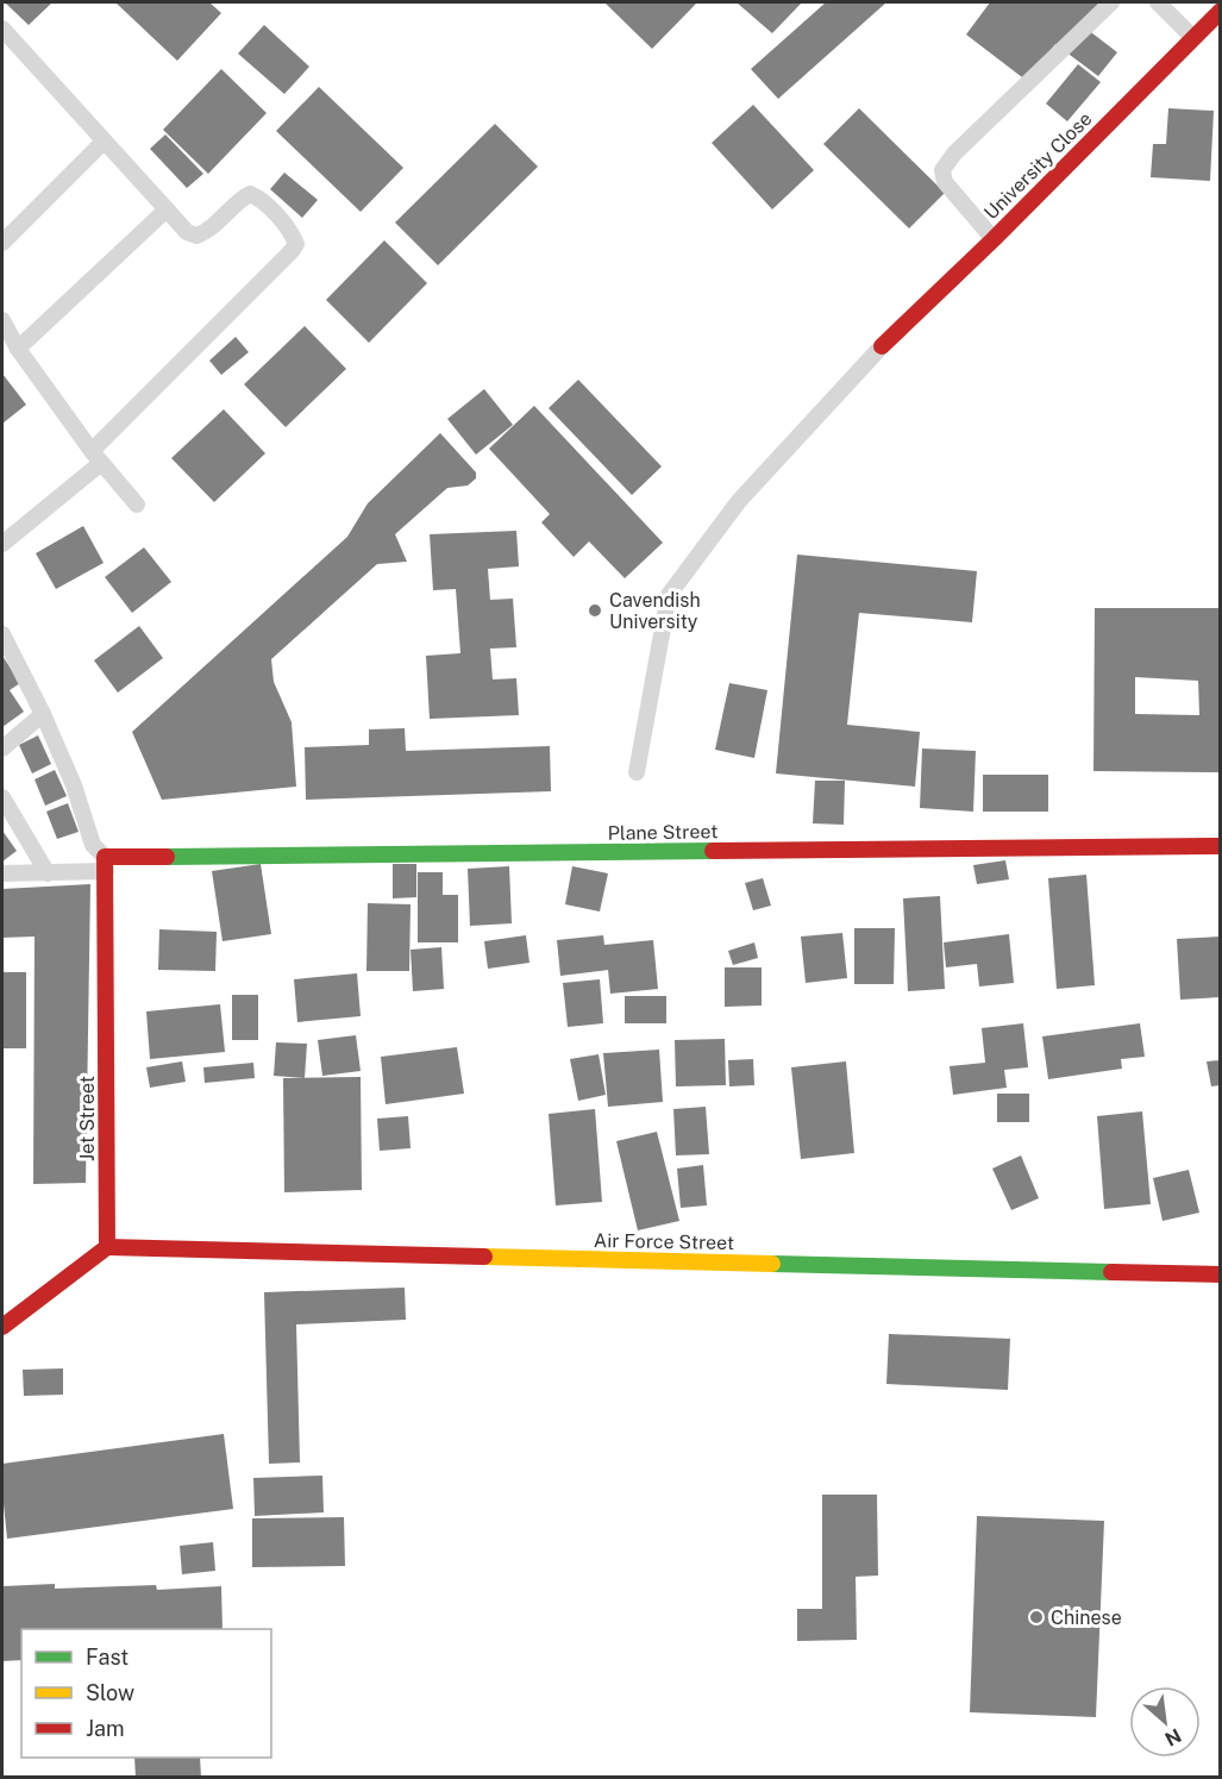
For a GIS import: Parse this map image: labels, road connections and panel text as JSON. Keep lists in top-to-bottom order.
{
  "streets": {
    "street": [
      "University Close",
      "Plane Street",
      "Jet Street",
      "Air Force Street"
    ]
  },
  "crossings": [
    ["Plane Street", "Jet Street"],
    ["Jet Street", "Air Force Street"]
  ],
  "places": ["Cavendish University", "Chinese"],
  "legend": ["Fast", "Slow", "Jam"],
  "north": "bottom right"
}
